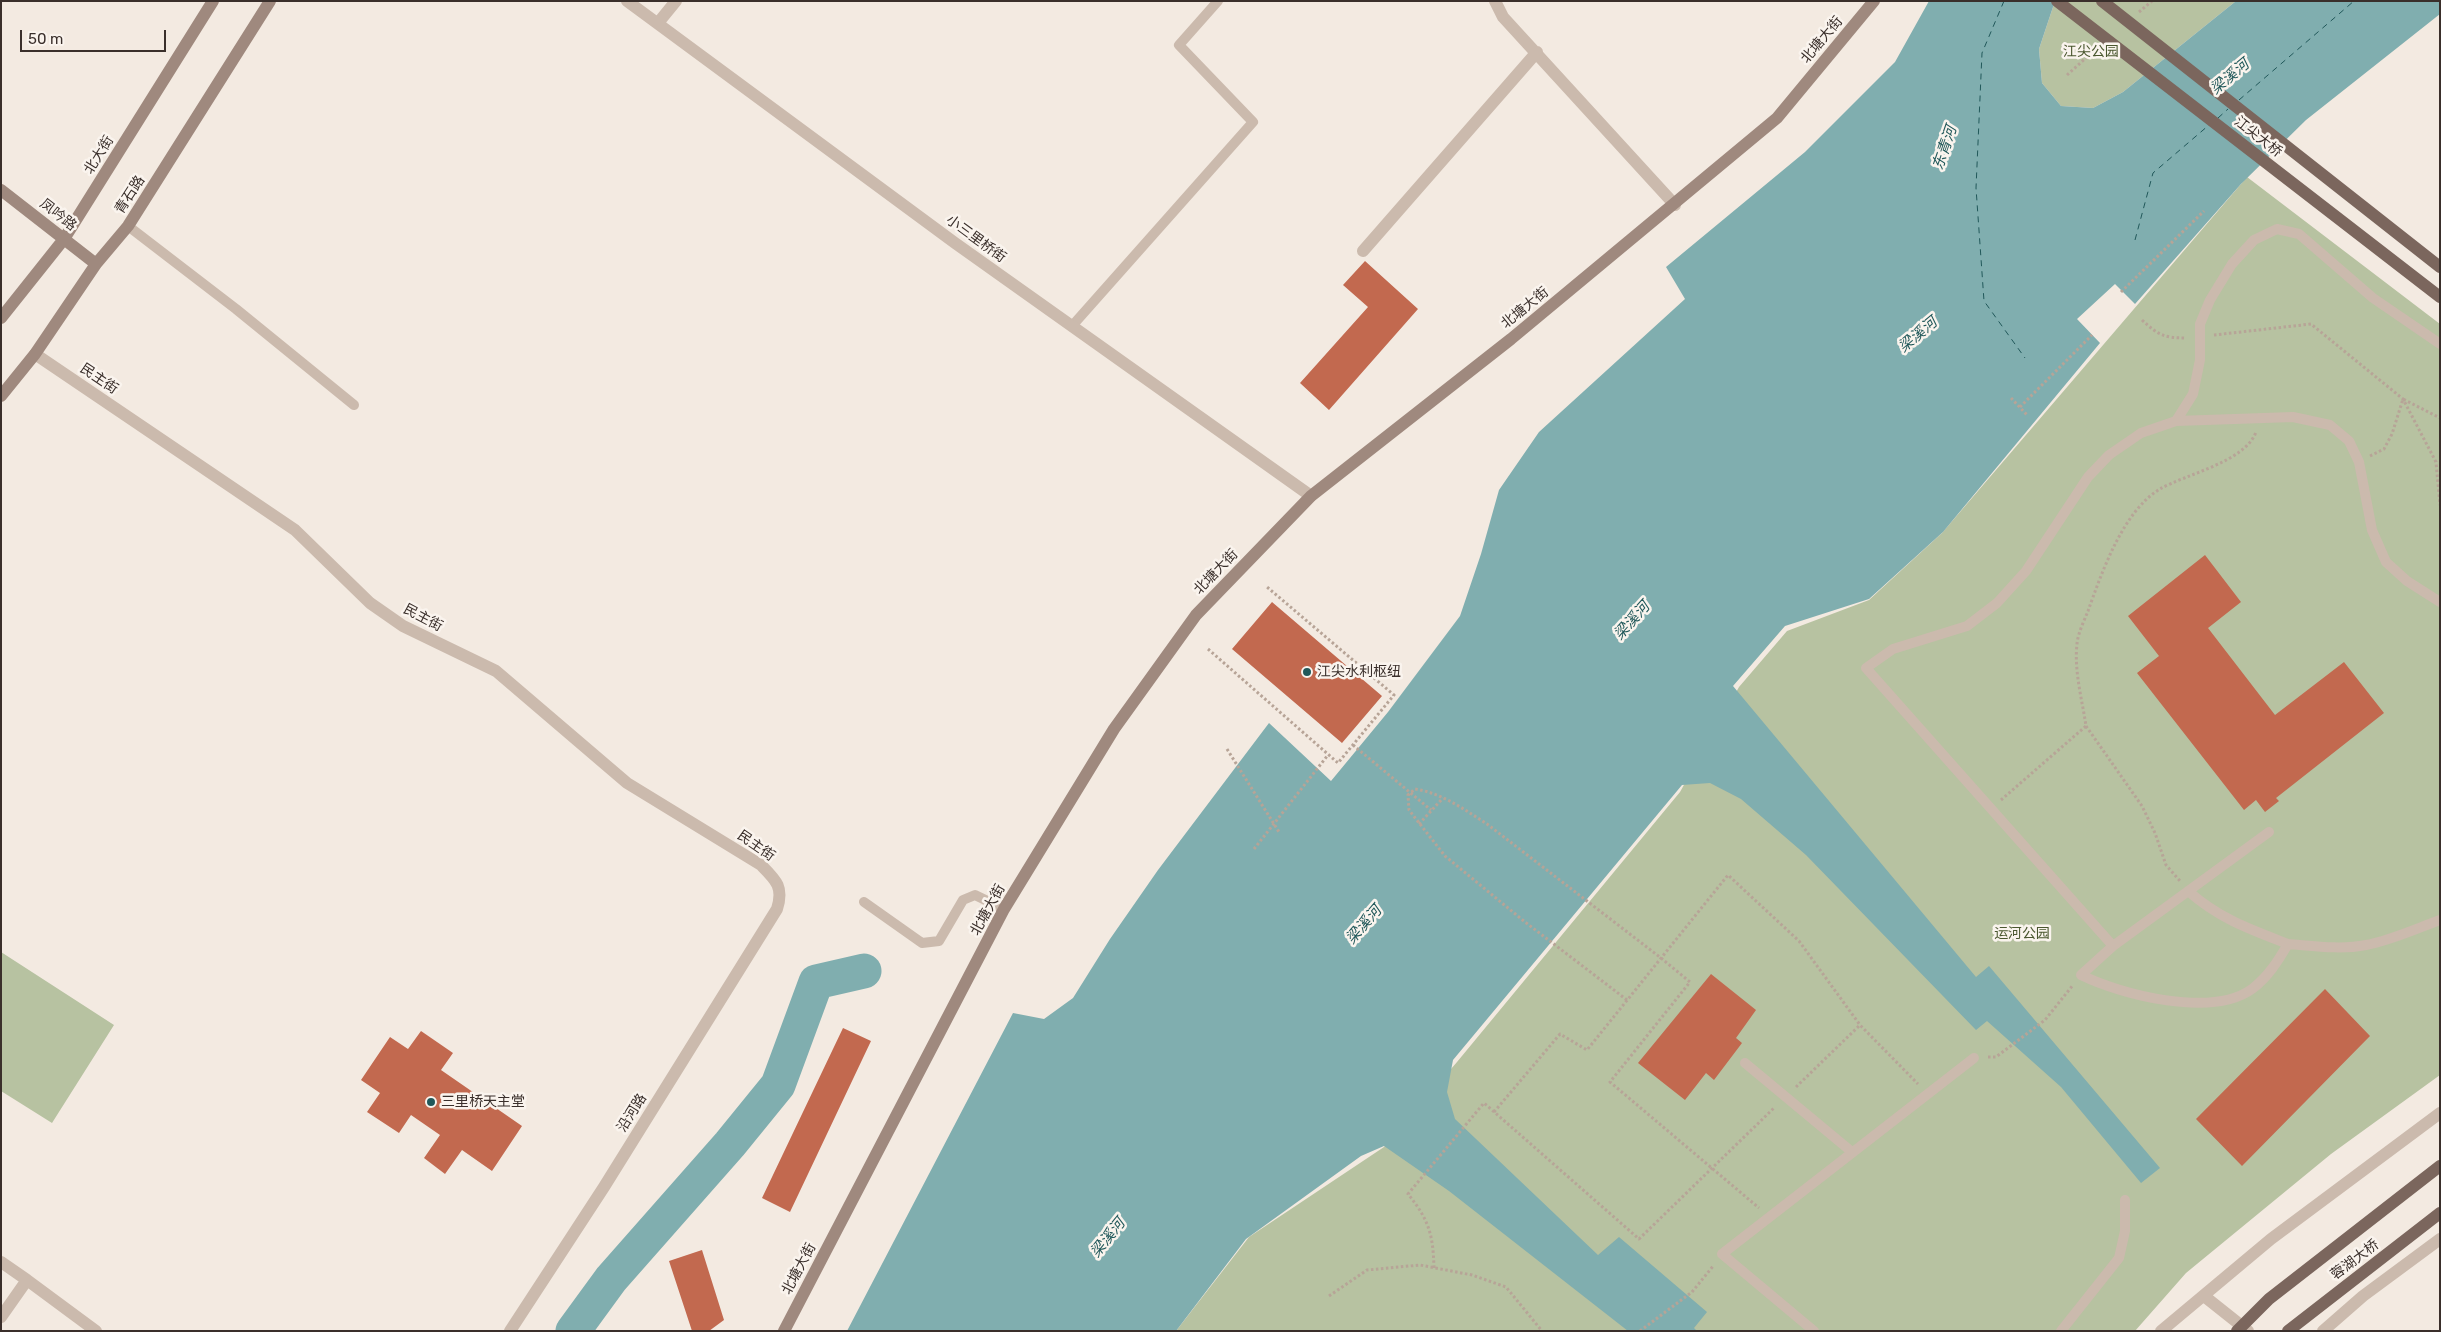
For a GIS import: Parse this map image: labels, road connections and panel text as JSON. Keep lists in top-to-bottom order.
{
  "streets": {
    "main road": [
      "北塘大街",
      "江尖大桥",
      "北大街",
      "青石路",
      "凤吟路",
      "蓉湖大桥"
    ],
    "street": ["小三里桥街", "民主街", "沿河路"]
  },
  "crossings": [
    ["北塘大街", "小三里桥街"],
    ["北大街", "凤吟路"],
    ["青石路", "凤吟路"],
    ["青石路", "民主街"],
    ["民主街", "沿河路"]
  ],
  "water": ["梁溪河", "东青河"],
  "parks": ["江尖公园", "运河公园"],
  "places": ["江尖水利枢纽", "三里桥天主堂"],
  "scale_bar": "50 m"
}
